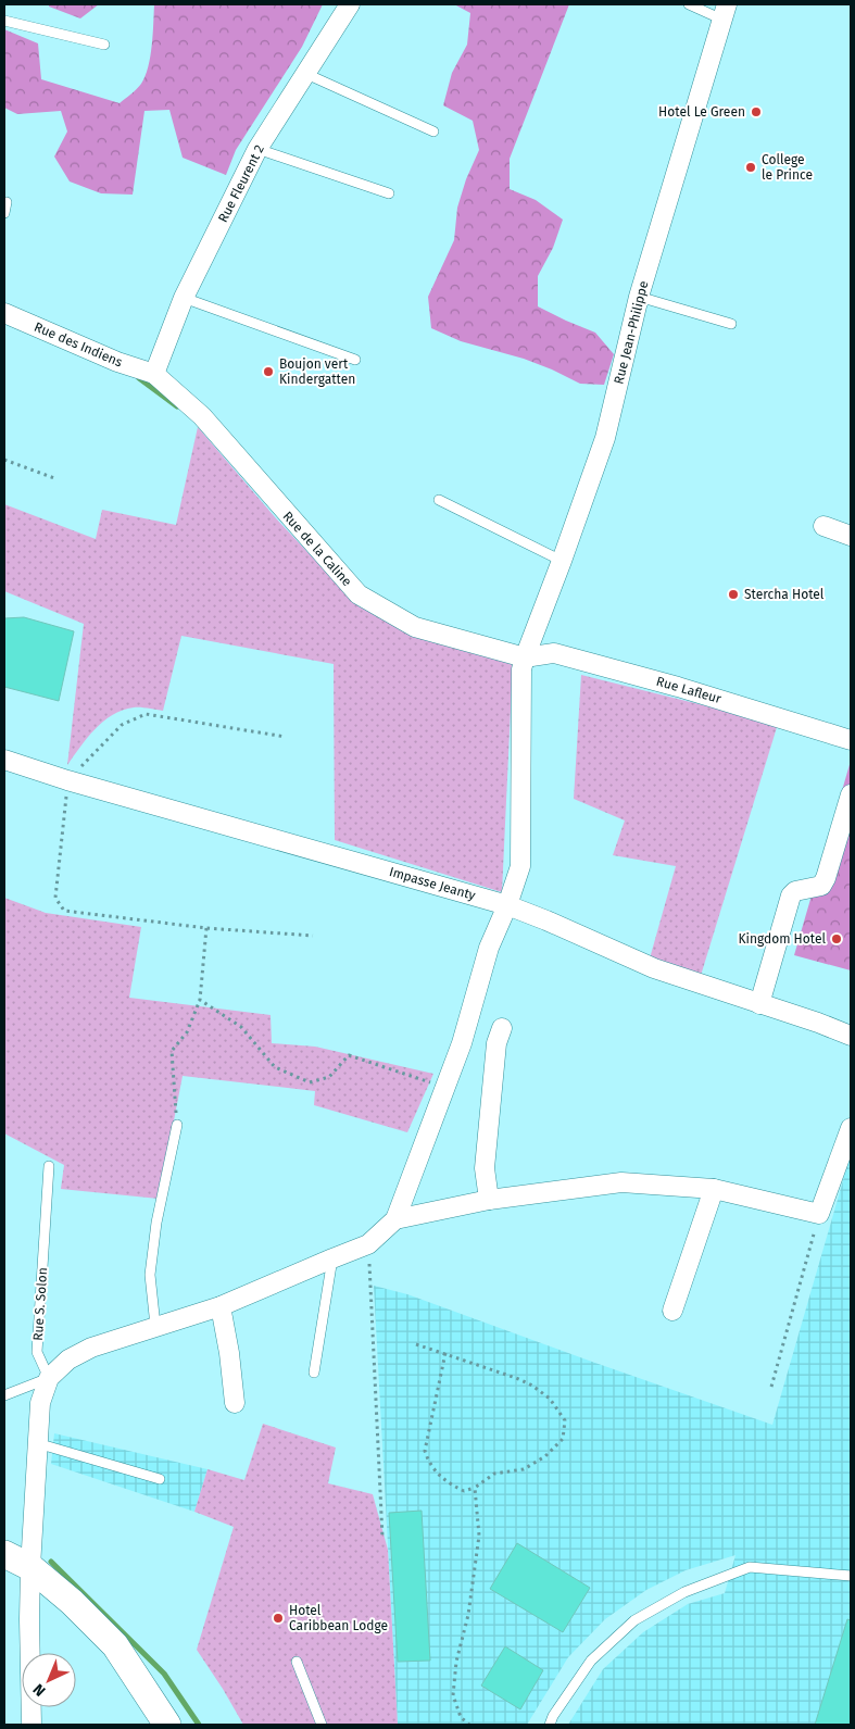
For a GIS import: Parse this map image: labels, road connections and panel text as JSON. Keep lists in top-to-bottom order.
{
  "streets": {
    "street": [
      "Rue Fleurent 2",
      "Rue Jean-Philippe",
      "Rue des Indiens",
      "Rue de la Caline",
      "Rue Lafleur",
      "Impasse Jeanty"
    ],
    "lane": ["Rue S. Solon"]
  },
  "crossings": [
    ["Rue Fleurent 2", "Rue des Indiens"],
    ["Rue Fleurent 2", "Rue de la Caline"],
    ["Rue Jean-Philippe", "Rue de la Caline"],
    ["Rue Jean-Philippe", "Rue Lafleur"],
    ["Rue Jean-Philippe", "Impasse Jeanty"],
    ["Rue des Indiens", "Rue de la Caline"],
    ["Rue de la Caline", "Rue Lafleur"]
  ],
  "places": [
    "Hotel Le Green",
    "College le Prince",
    "Boujon vert Kindergatten",
    "Stercha Hotel",
    "Kingdom Hotel",
    "Hotel Caribbean Lodge"
  ],
  "north": "bottom left"
}
